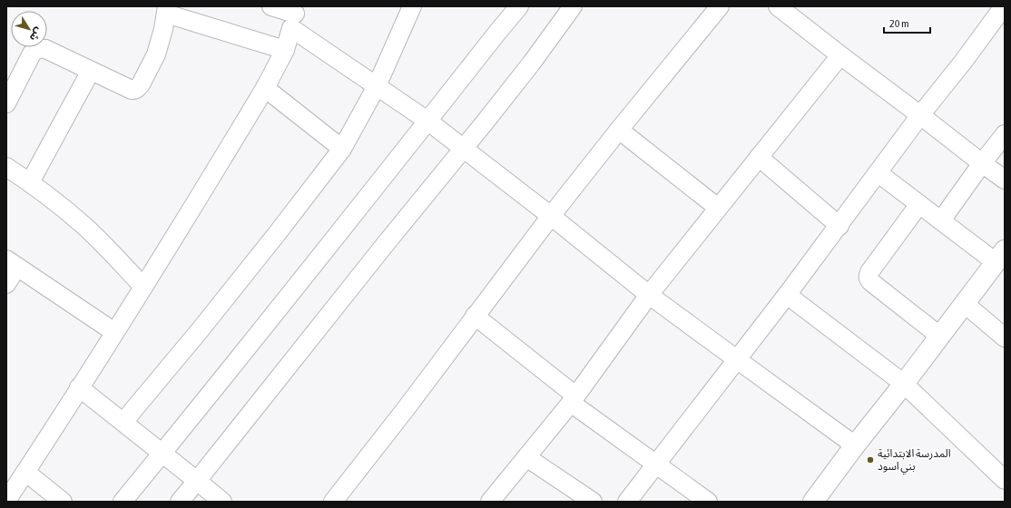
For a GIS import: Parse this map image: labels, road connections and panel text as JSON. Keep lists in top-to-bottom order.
{
  "places": ["المدرسة الابتدائية بني اسود"],
  "scale_bar": "20 m",
  "north": "bottom right"
}
